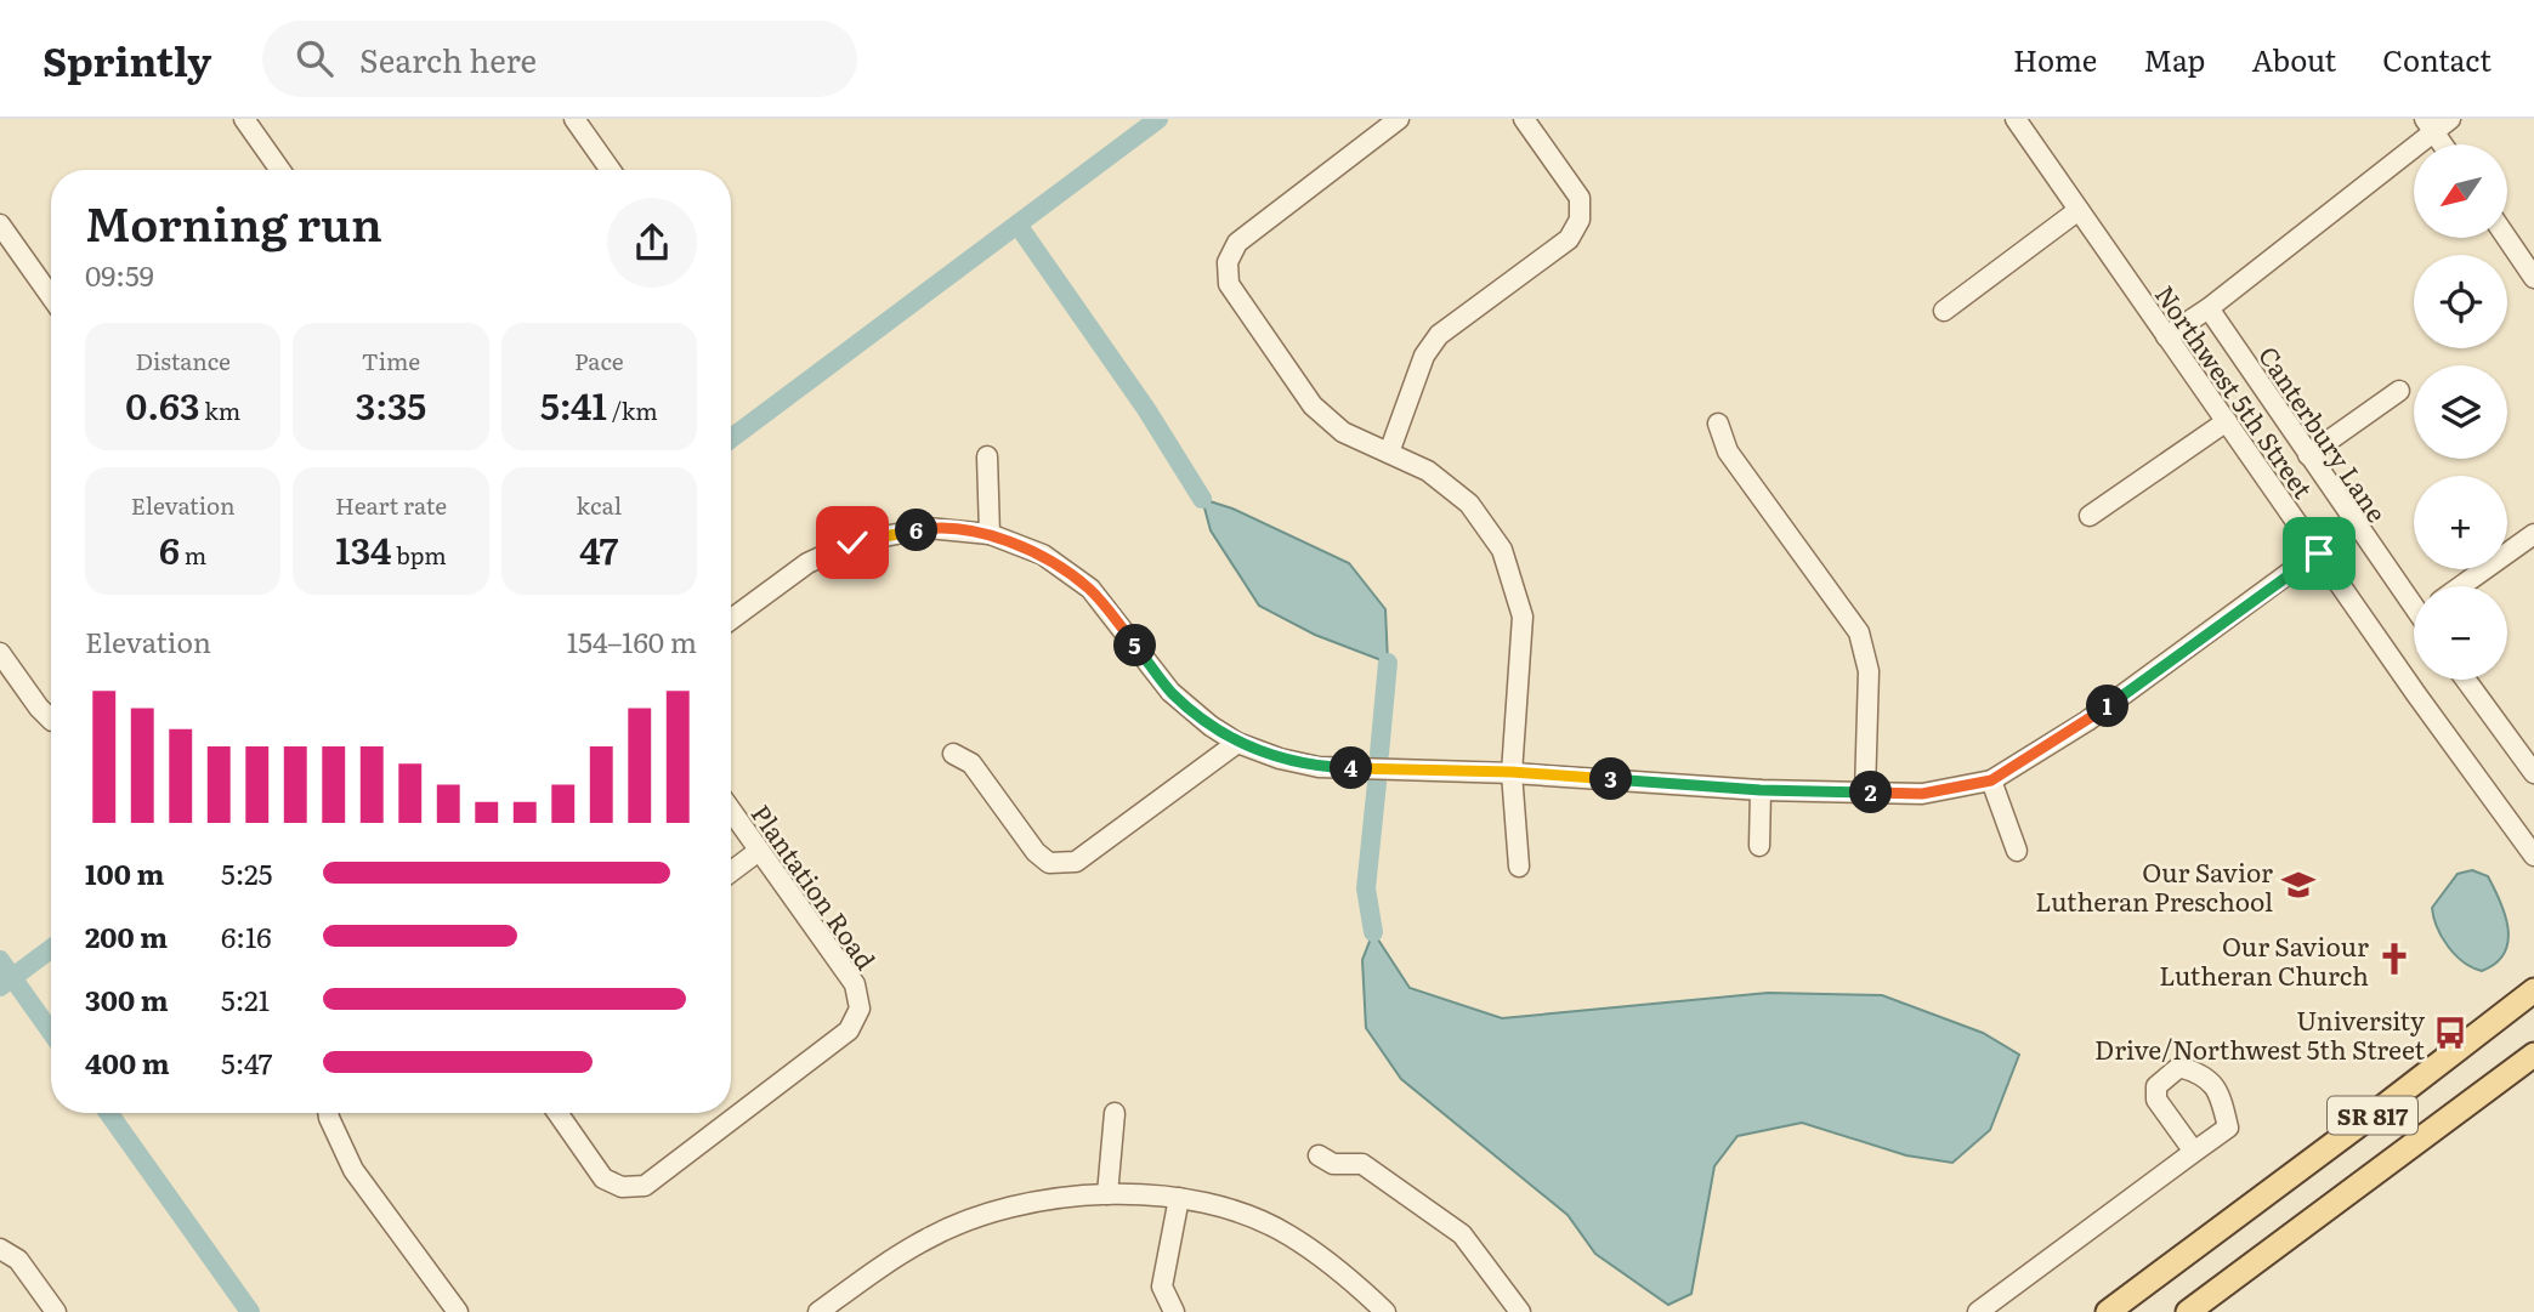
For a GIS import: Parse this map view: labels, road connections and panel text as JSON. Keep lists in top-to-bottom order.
{
  "streets": {
    "main road": ["SR 817"],
    "street": ["Northwest 5th Street", "Canterbury Lane", "Plantation Road"]
  },
  "places": {
    "school or university": ["Our Savior Lutheran Preschool"],
    "church": ["Our Saviour Lutheran Church"],
    "bus stop": ["University Drive/Northwest 5th Street"]
  },
  "north": "bottom left",
  "page": {
    "header": "Sprintly",
    "search": "Search here",
    "nav": [
      "Home",
      "Map",
      "About",
      "Contact"
    ],
    "map_buttons": ["+", "−"],
    "heading": ["Morning run", "09:59"],
    "stats": [
      ["Distance", "0.63 km"],
      ["Time", "3:35"],
      ["Pace", "5:41 /km"],
      ["Elevation", "6 m"],
      ["Heart rate", "134 bpm"],
      ["kcal", "47"]
    ],
    "pins": [
      "6",
      "5",
      "1",
      "4",
      "3",
      "2"
    ],
    "chart": ["Elevation", "154–160 m"],
    "list": [
      {
        "name": "100 m",
        "note": "5:25"
      },
      {
        "name": "200 m",
        "note": "6:16"
      },
      {
        "name": "300 m",
        "note": "5:21"
      },
      {
        "name": "400 m",
        "note": "5:47"
      }
    ]
  }
}
